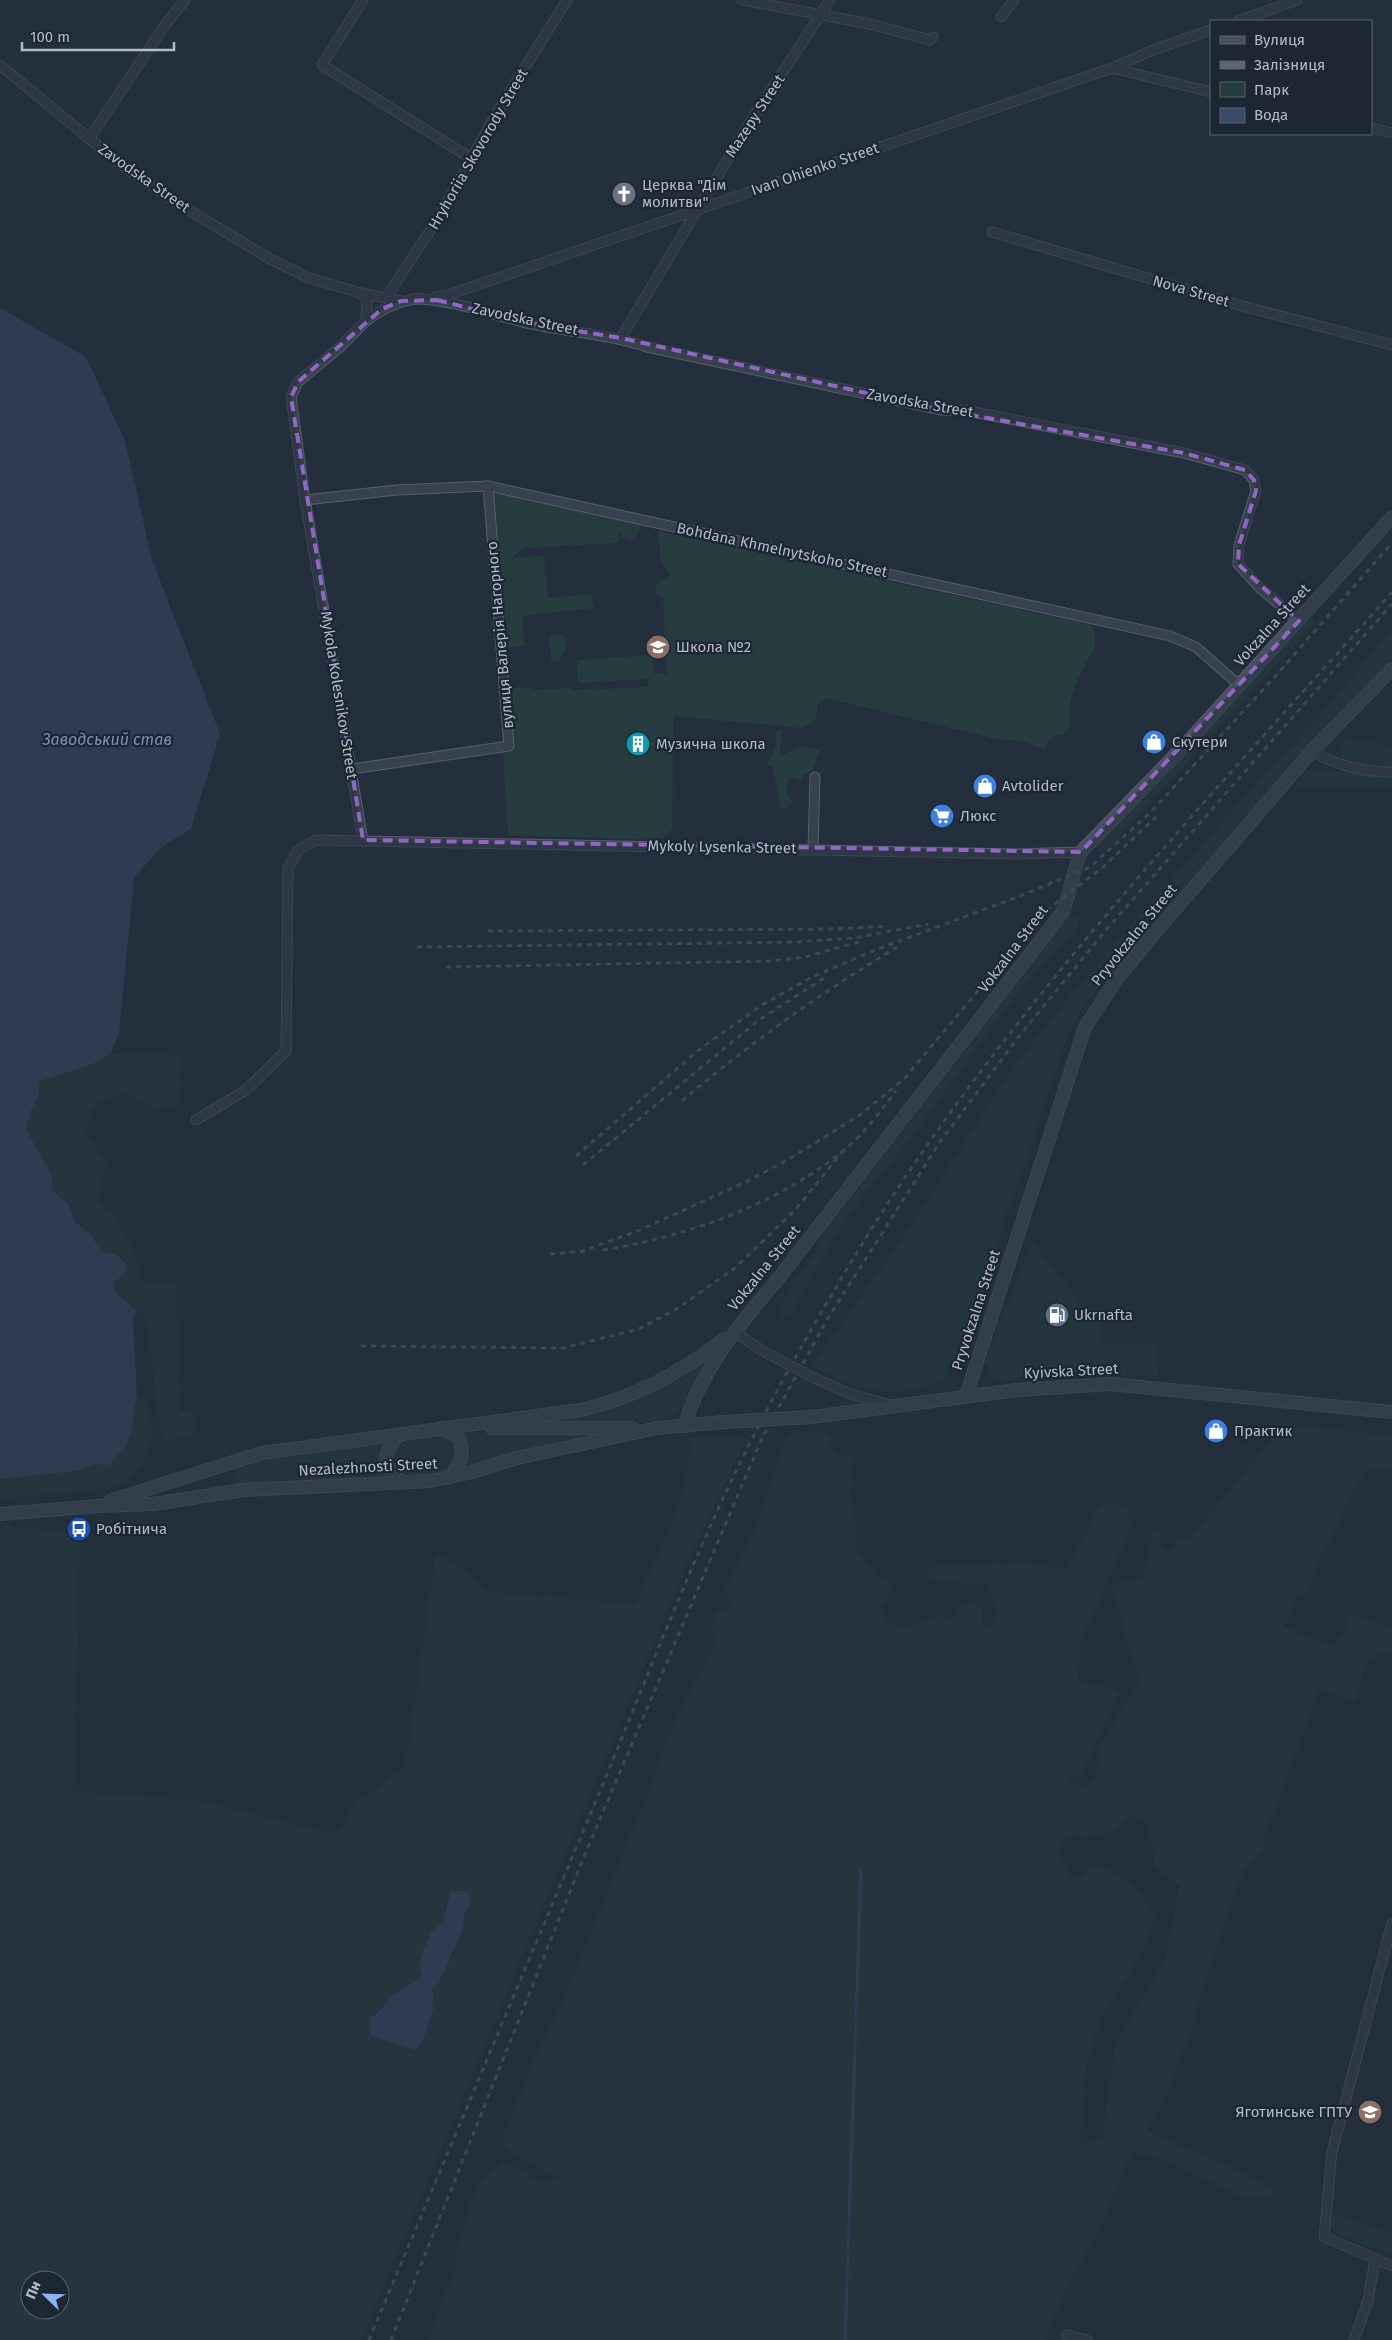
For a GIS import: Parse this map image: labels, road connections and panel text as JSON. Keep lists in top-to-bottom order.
{
  "streets": {
    "street": [
      "Mazepy Street",
      "Hryhoriia Skovorody Street",
      "Ivan Ohienko Street",
      "Zavodska Street",
      "Nova Street",
      "Bohdana Khmelnytskoho Street",
      "Vokzalna Street",
      "вулиця Валерія Нагорного",
      "Mykola Kolesnikov Street",
      "Mykoly Lysenka Street",
      "Pryvokzalna Street",
      "Kyivska Street",
      "Nezalezhnosti Street"
    ]
  },
  "crossings": [
    ["Mazepy Street", "Ivan Ohienko Street"],
    ["Mazepy Street", "Zavodska Street"],
    ["Hryhoriia Skovorody Street", "Zavodska Street"],
    ["Ivan Ohienko Street", "Zavodska Street"],
    ["Zavodska Street", "Vokzalna Street"],
    ["Zavodska Street", "Mykola Kolesnikov Street"],
    ["Bohdana Khmelnytskoho Street", "Vokzalna Street"],
    ["Bohdana Khmelnytskoho Street", "вулиця Валерія Нагорного"],
    ["Bohdana Khmelnytskoho Street", "Mykola Kolesnikov Street"],
    ["Vokzalna Street", "Mykoly Lysenka Street"],
    ["Vokzalna Street", "Nezalezhnosti Street"],
    ["вулиця Валерія Нагорного", "Mykola Kolesnikov Street"],
    ["Mykola Kolesnikov Street", "Mykoly Lysenka Street"],
    ["Pryvokzalna Street", "Kyivska Street"],
    ["Kyivska Street", "Nezalezhnosti Street"]
  ],
  "water": ["Заводський став"],
  "places": {
    "church": ["Церква \"Дім молитви\""],
    "school or university": ["Школа №2", "Яготинське ГПТУ"],
    "shop": ["Скутери", "Avtolider", "Практик"],
    "building": ["Музична школа"],
    "supermarket": ["Люкс"],
    "fuel station": ["Ukrnafta"],
    "bus stop": ["Робітнича"]
  },
  "legend": [
    "Вулиця",
    "Залізниця",
    "Парк",
    "Вода"
  ],
  "scale_bar": "100 m",
  "north": "top left"
}
